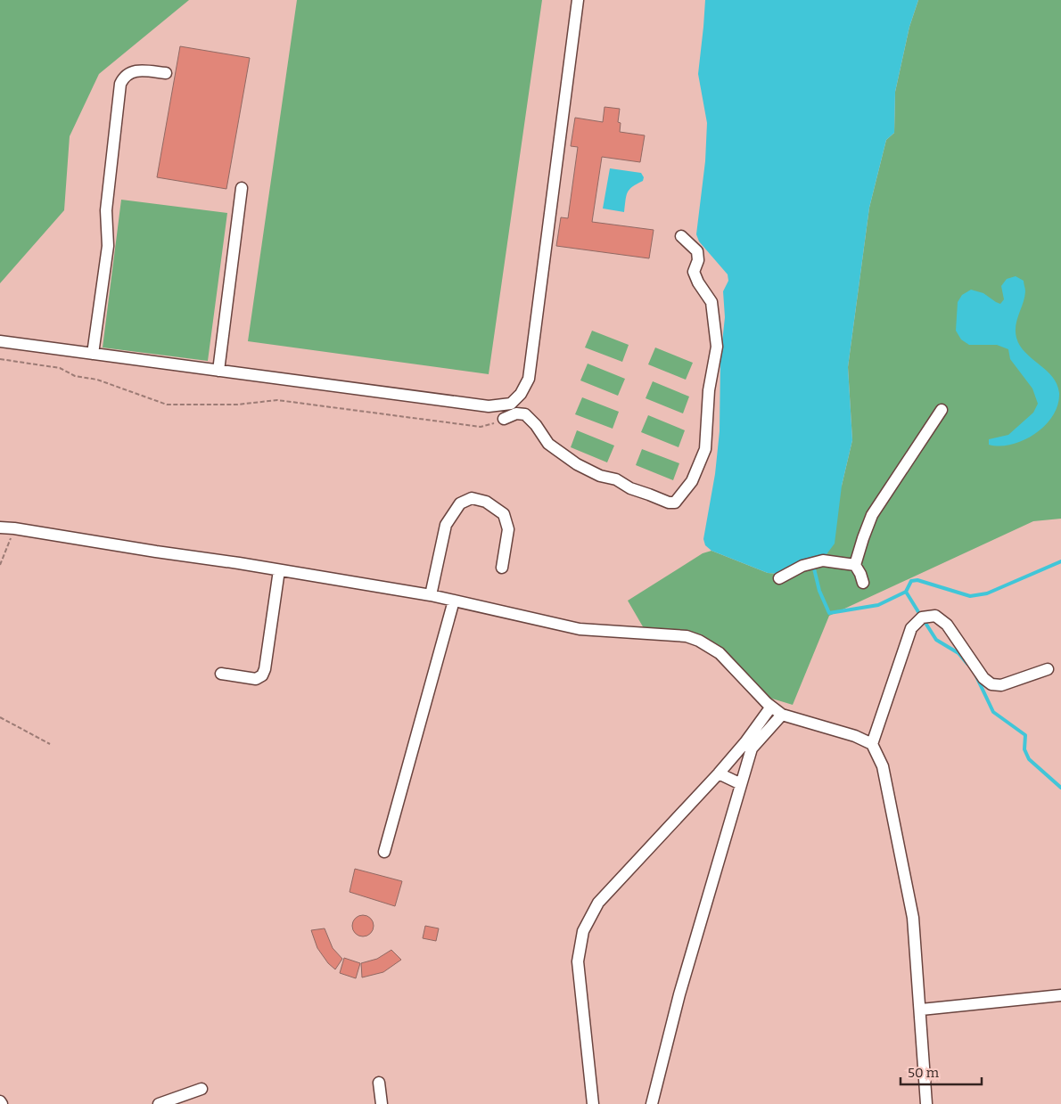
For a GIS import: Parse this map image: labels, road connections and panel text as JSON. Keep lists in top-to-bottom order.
{
  "scale_bar": "50 m"
}
